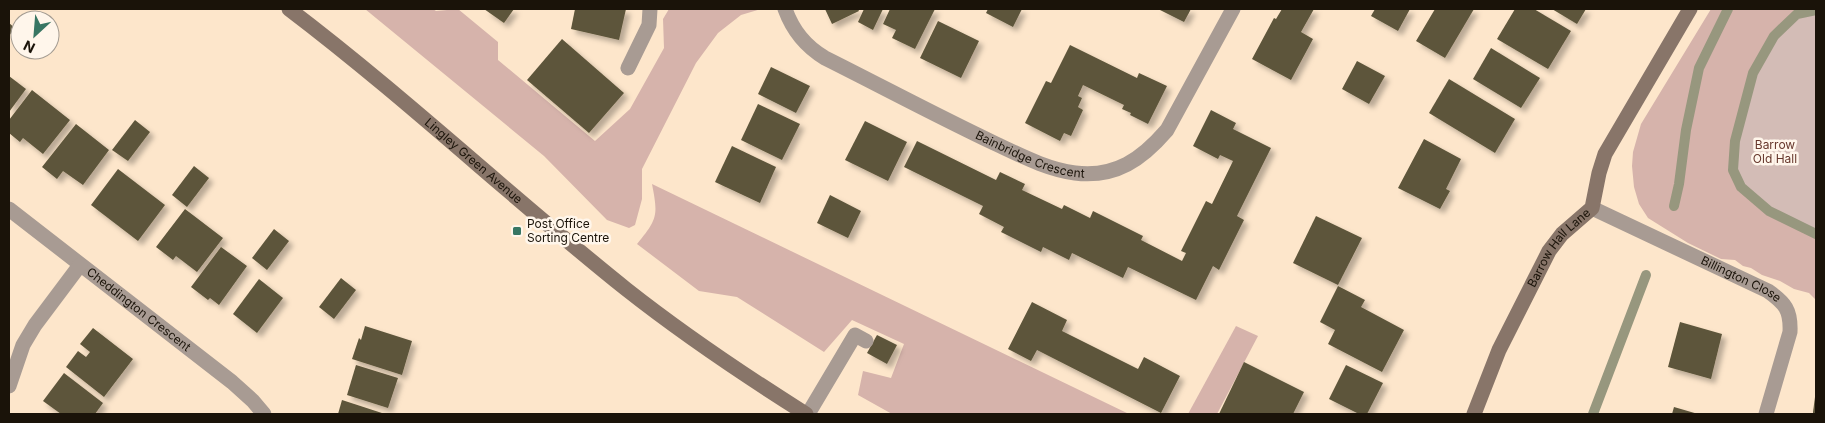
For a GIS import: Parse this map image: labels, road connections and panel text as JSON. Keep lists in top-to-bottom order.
{
  "streets": {
    "street": [
      "Bainbridge Crescent",
      "Lingley Green Avenue",
      "Barrow Hall Lane",
      "Billington Close",
      "Cheddington Crescent"
    ]
  },
  "crossings": [
    ["Barrow Hall Lane", "Billington Close"]
  ],
  "parks": ["Barrow Old Hall"],
  "places": {
    "transit": ["Post Office Sorting Centre"]
  },
  "north": "bottom left"
}
